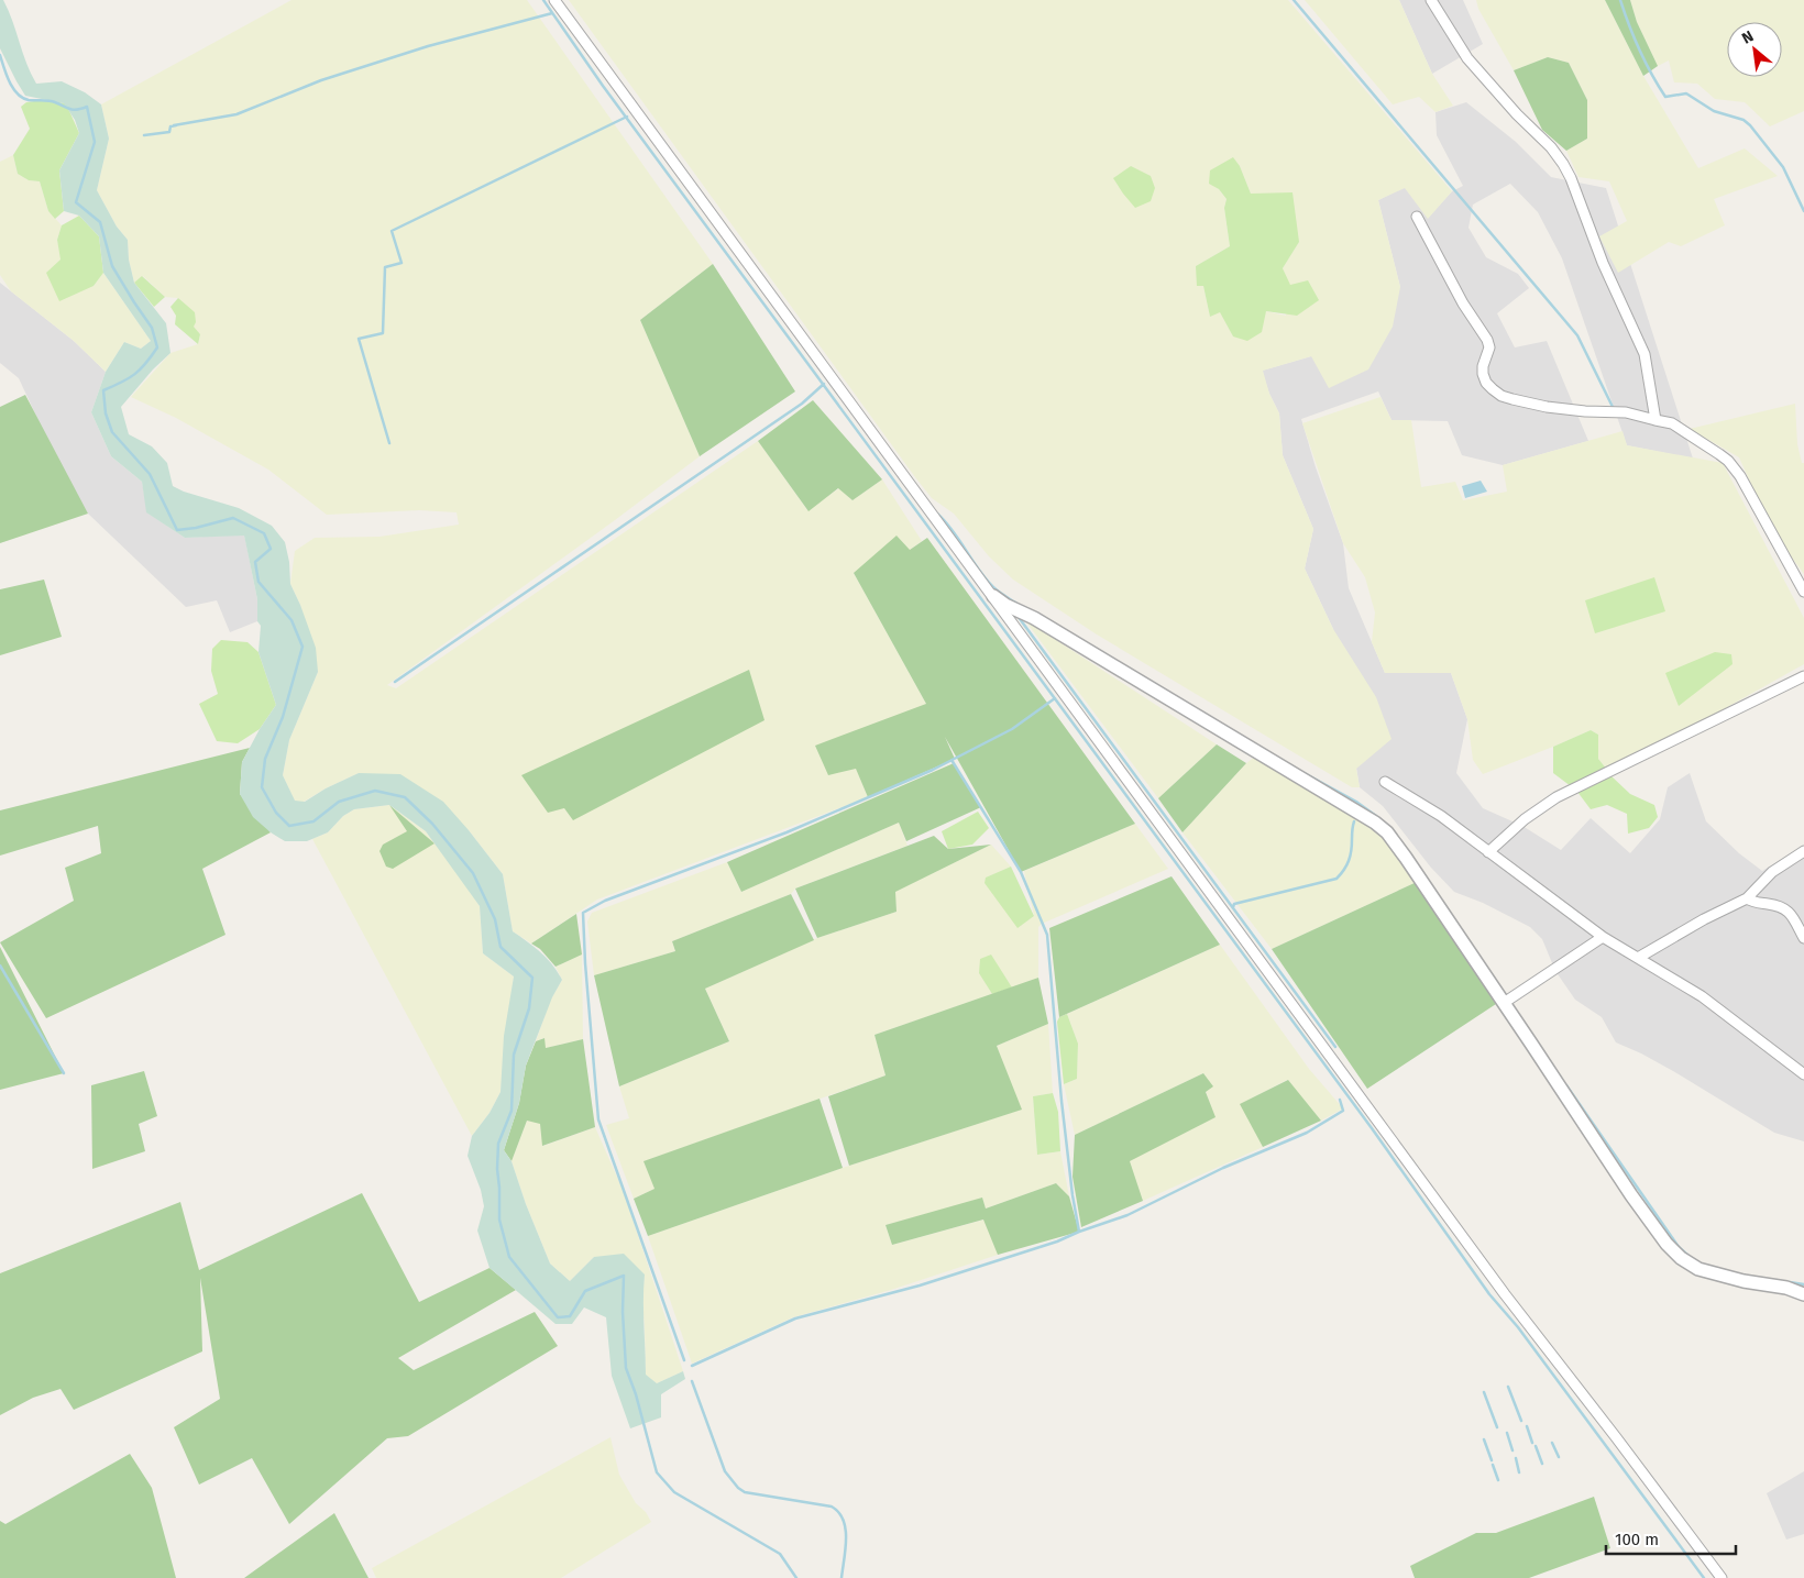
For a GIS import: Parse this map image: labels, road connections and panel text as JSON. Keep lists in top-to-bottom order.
{
  "scale_bar": "100 m",
  "north": "top left"
}
